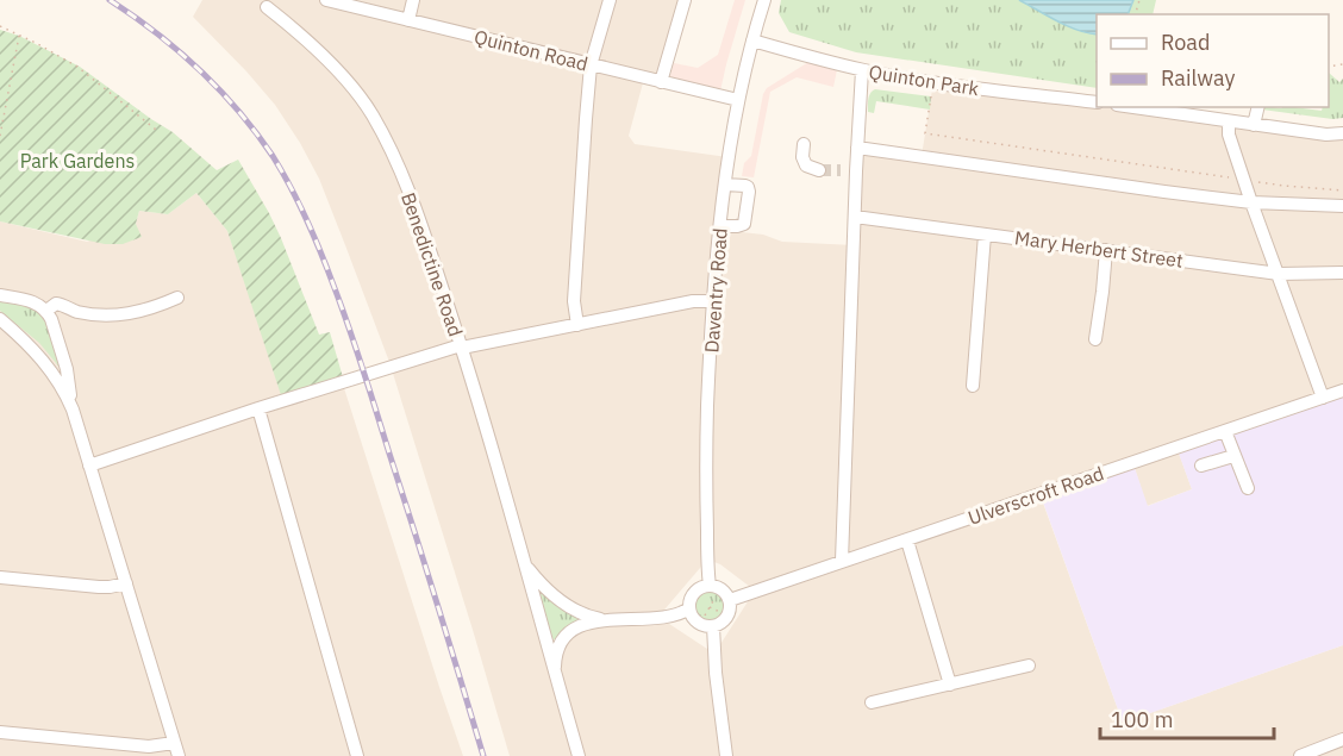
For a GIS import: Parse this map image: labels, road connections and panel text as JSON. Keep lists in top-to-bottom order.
{
  "streets": {
    "street": [
      "Quinton Road",
      "Quinton Park",
      "Mary Herbert Street",
      "Benedictine Road",
      "Daventry Road",
      "Ulverscroft Road"
    ]
  },
  "crossings": [
    ["Quinton Road", "Daventry Road"],
    ["Quinton Park", "Daventry Road"]
  ],
  "parks": ["Park Gardens"],
  "legend": ["Road", "Railway"],
  "scale_bar": "100 m"
}
